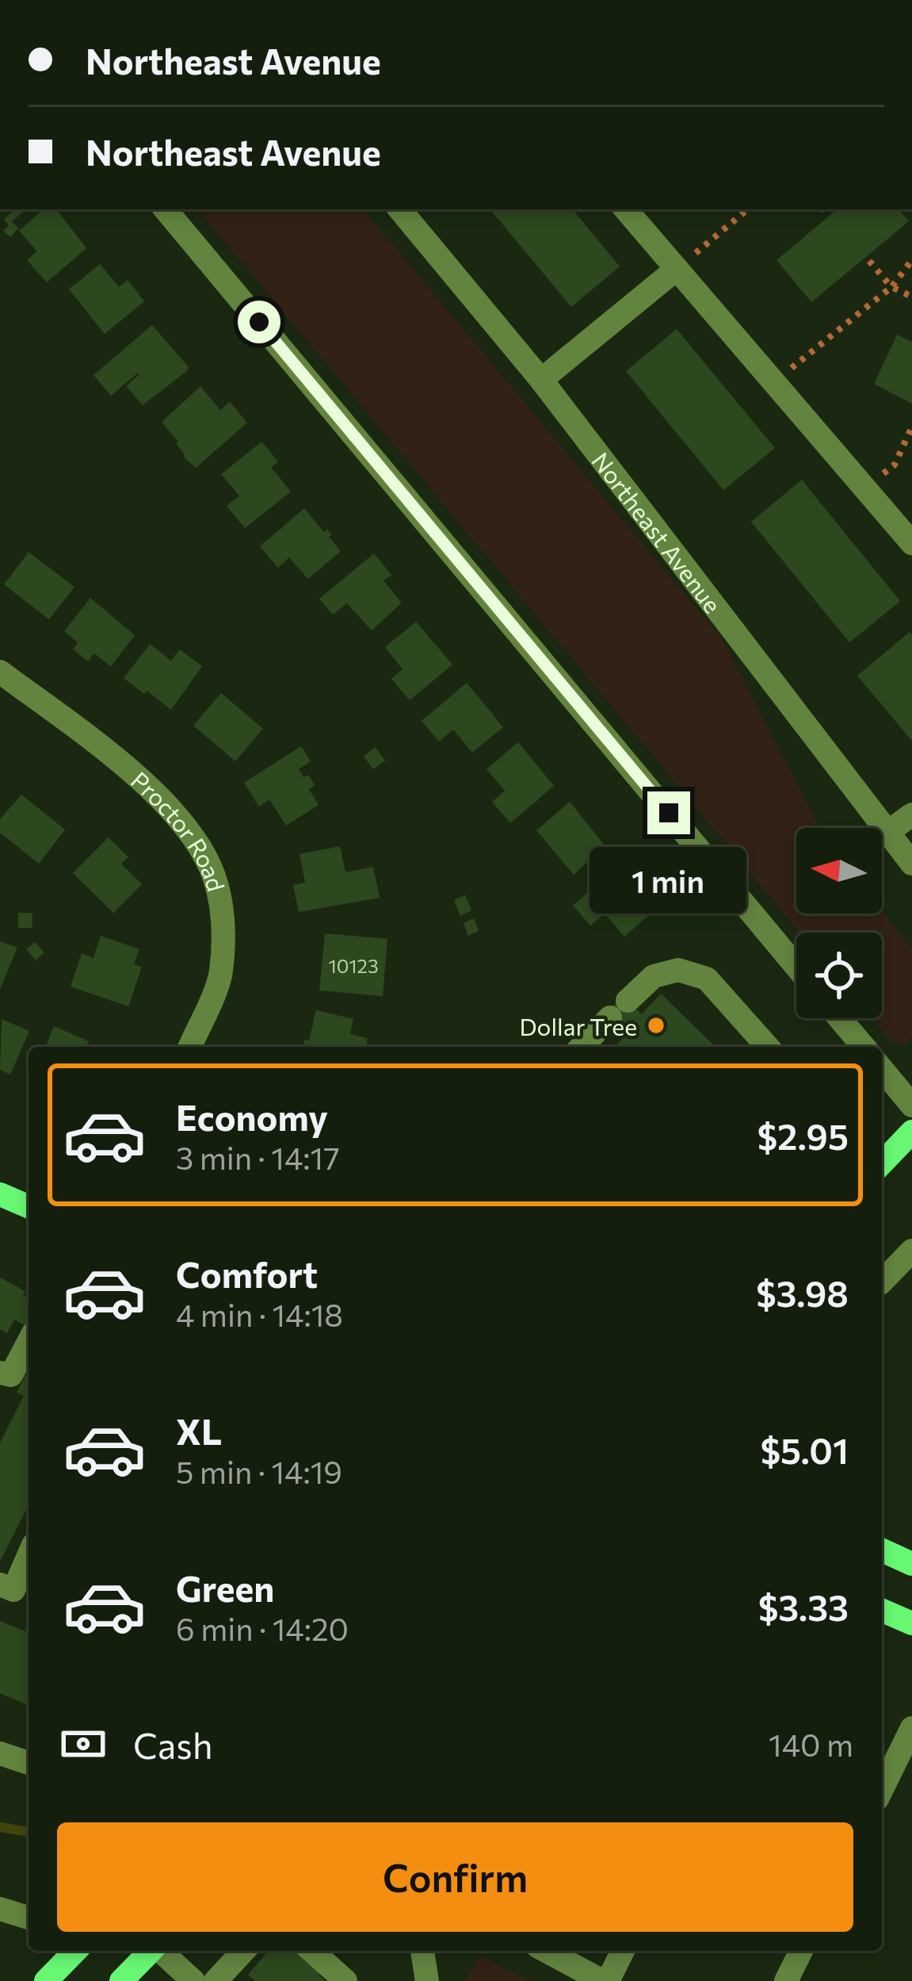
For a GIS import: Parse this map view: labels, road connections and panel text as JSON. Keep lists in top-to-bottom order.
{
  "streets": {
    "street": ["Northeast Avenue", "Proctor Road"]
  },
  "places": ["Dollar Tree"],
  "house_numbers": ["10123"],
  "north": "left",
  "page": {
    "banner": ["Northeast Avenue", "Northeast Avenue"],
    "bubble": "1 min",
    "list": [
      {
        "name": "Economy",
        "note": "3 min · 14:17",
        "value": "$2.95"
      },
      {
        "name": "Comfort",
        "note": "4 min · 14:18",
        "value": "$3.98"
      },
      {
        "name": "XL",
        "note": "5 min · 14:19",
        "value": "$5.01"
      },
      {
        "name": "Green",
        "note": "6 min · 14:20",
        "value": "$3.33"
      }
    ],
    "pay": ["Cash", "140 m"],
    "buttons": "Confirm"
  }
}
